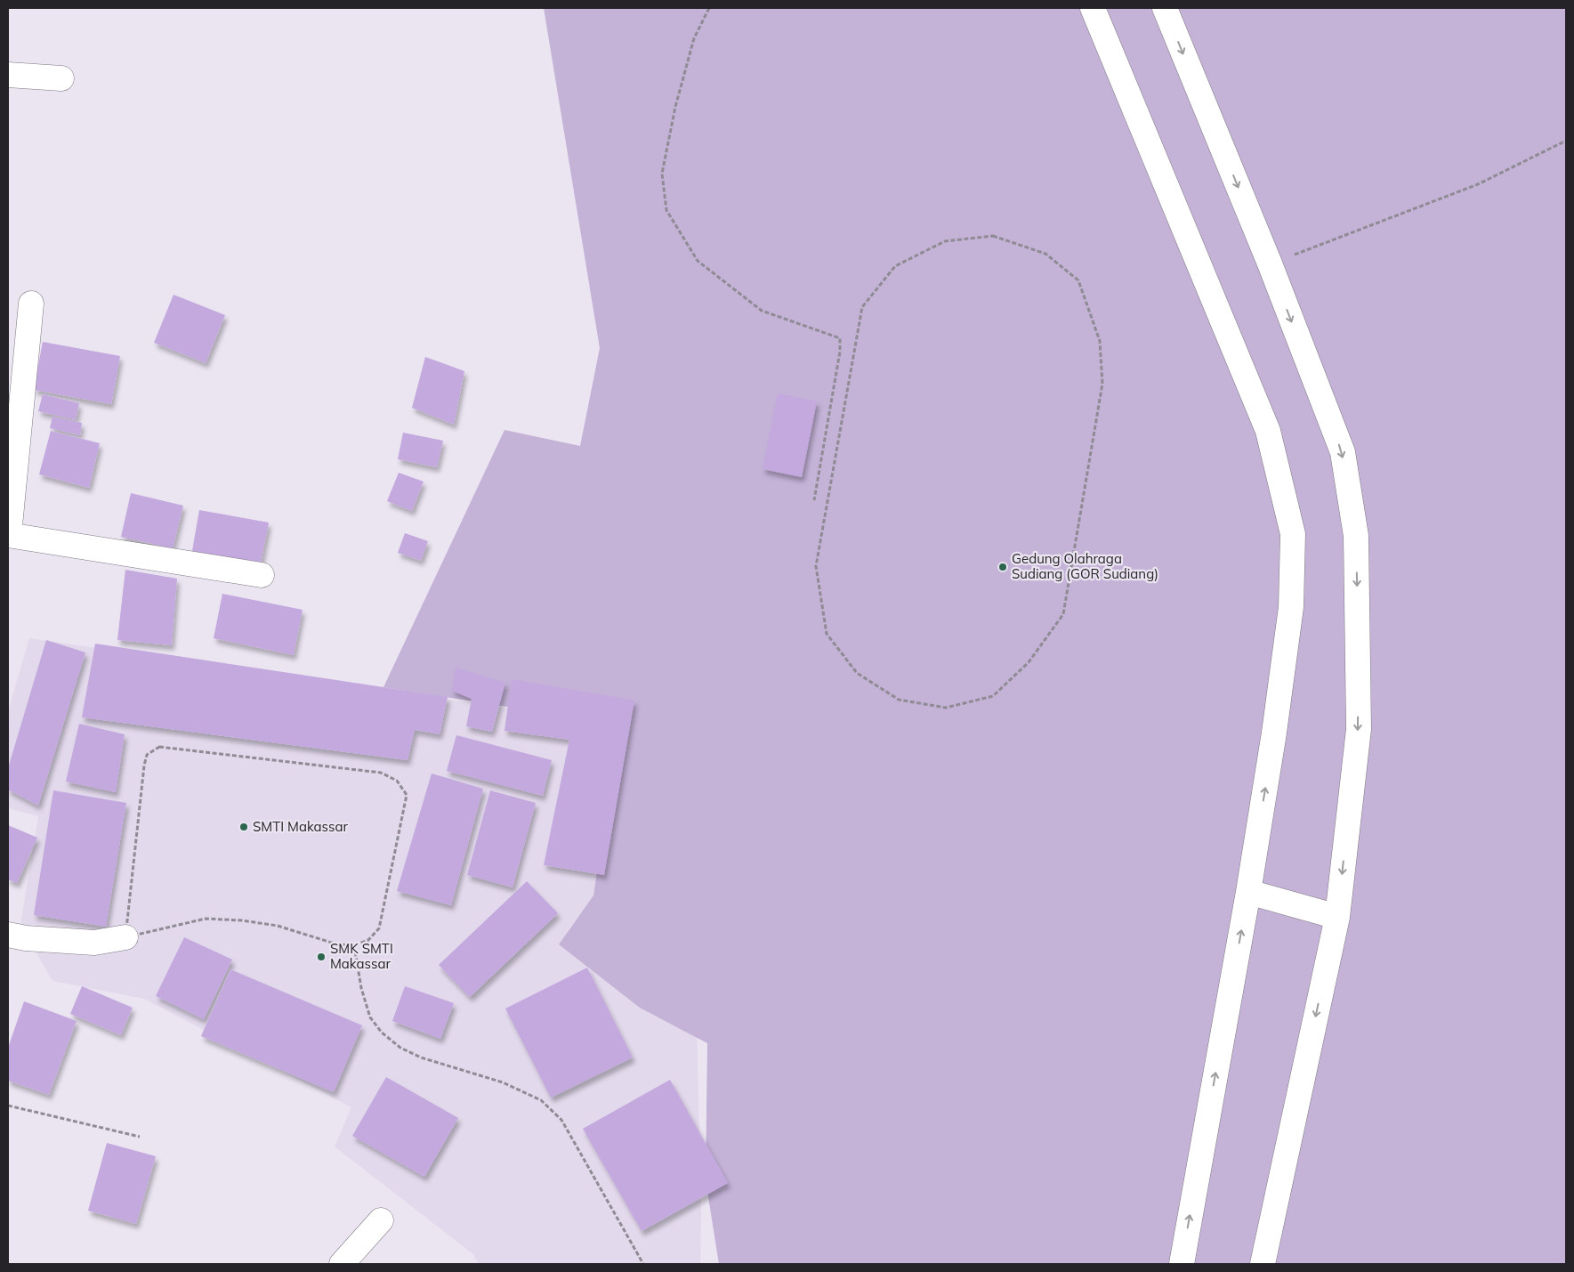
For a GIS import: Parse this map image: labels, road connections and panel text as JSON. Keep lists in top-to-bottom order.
{
  "places": ["Gedung Olahraga Sudiang (GOR Sudiang)", "SMTI Makassar", "SMK SMTI Makassar"]
}
